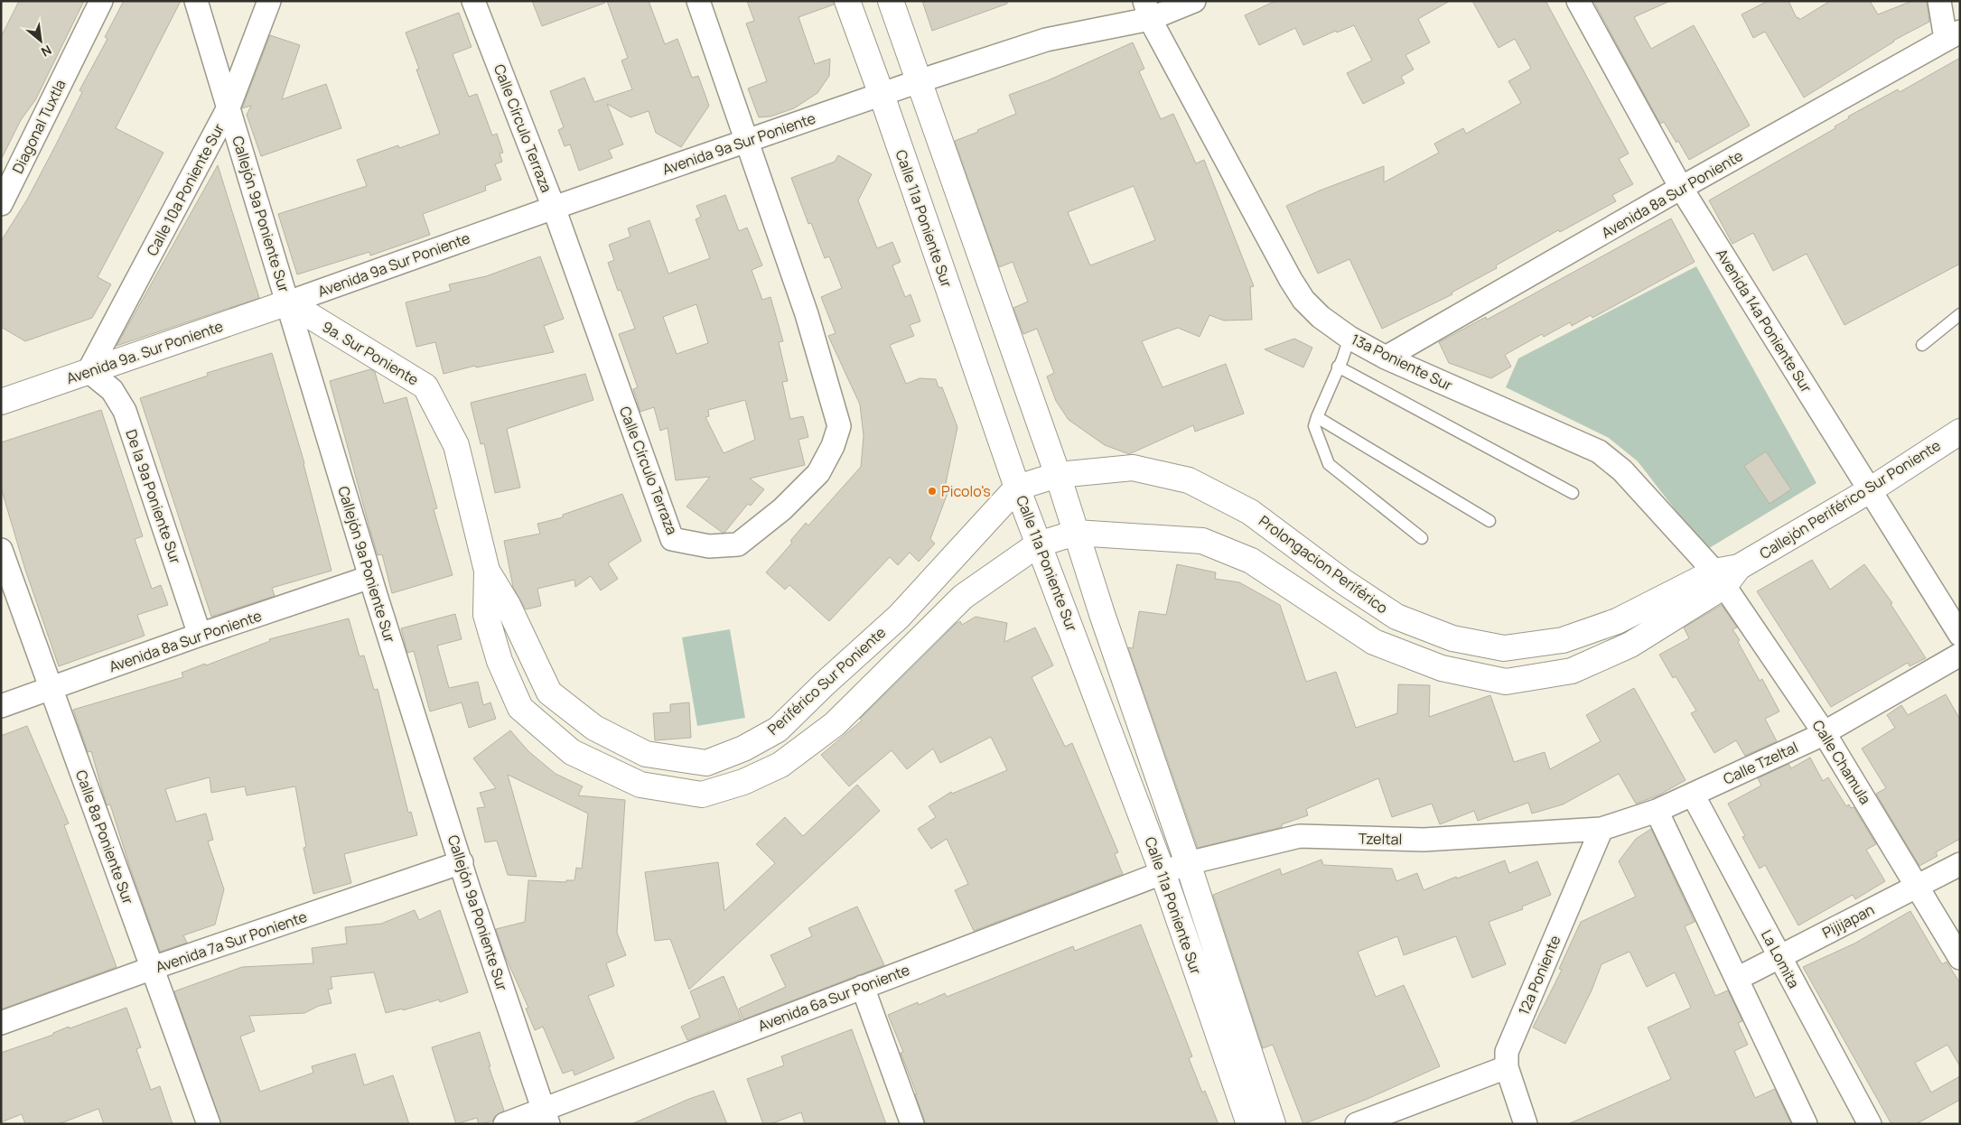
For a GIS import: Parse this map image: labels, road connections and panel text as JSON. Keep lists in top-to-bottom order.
{
  "streets": {
    "main road": [
      "Calle 11a Poniente Sur",
      "Avenida 9a. Sur Poniente",
      "9a. Sur Poniente",
      "Callejón Periférico Sur Poniente",
      "Prolongacion Periférico",
      "Periférico Sur Poniente"
    ],
    "street": [
      "Diagonal Tuxtla",
      "Calle Círculo Terraza",
      "Avenida 9a Sur Poniente",
      "Calle 10a Poniente Sur",
      "Avenida 8a Sur Poniente",
      "Callejón 9a Poniente Sur",
      "Avenida 14a Poniente Sur",
      "13a Poniente Sur",
      "De la 9a Poniente Sur",
      "Calle Chamula",
      "Calle Tzeltal",
      "Calle 8a Poniente Sur",
      "Tzeltal",
      "Pijijapan",
      "Avenida 7a Sur Poniente",
      "La Lomita",
      "12a Poniente",
      "Avenida 6a Sur Poniente"
    ]
  },
  "crossings": [
    ["Calle Círculo Terraza", "Avenida 9a Sur Poniente"],
    ["Avenida 9a Sur Poniente", "Callejón 9a Poniente Sur"],
    ["Avenida 9a Sur Poniente", "Calle 11a Poniente Sur"],
    ["Avenida 9a Sur Poniente", "Avenida 9a. Sur Poniente"],
    ["Avenida 9a Sur Poniente", "9a. Sur Poniente"],
    ["Avenida 9a Sur Poniente", "13a Poniente Sur"],
    ["Calle 10a Poniente Sur", "Callejón 9a Poniente Sur"],
    ["Calle 10a Poniente Sur", "Avenida 9a. Sur Poniente"],
    ["Calle 10a Poniente Sur", "De la 9a Poniente Sur"],
    ["Avenida 8a Sur Poniente", "Callejón 9a Poniente Sur"],
    ["Avenida 8a Sur Poniente", "Avenida 14a Poniente Sur"],
    ["Avenida 8a Sur Poniente", "13a Poniente Sur"],
    ["Avenida 8a Sur Poniente", "De la 9a Poniente Sur"],
    ["Avenida 8a Sur Poniente", "Calle 8a Poniente Sur"],
    ["Callejón 9a Poniente Sur", "Avenida 9a. Sur Poniente"],
    ["Callejón 9a Poniente Sur", "9a. Sur Poniente"],
    ["Callejón 9a Poniente Sur", "Avenida 7a Sur Poniente"],
    ["Callejón 9a Poniente Sur", "Avenida 6a Sur Poniente"],
    ["Calle 11a Poniente Sur", "Callejón Periférico Sur Poniente"],
    ["Calle 11a Poniente Sur", "Prolongacion Periférico"],
    ["Calle 11a Poniente Sur", "Periférico Sur Poniente"],
    ["Calle 11a Poniente Sur", "Tzeltal"],
    ["Calle 11a Poniente Sur", "Avenida 6a Sur Poniente"],
    ["Avenida 14a Poniente Sur", "Callejón Periférico Sur Poniente"],
    ["Avenida 9a. Sur Poniente", "9a. Sur Poniente"],
    ["Avenida 9a. Sur Poniente", "De la 9a Poniente Sur"],
    ["9a. Sur Poniente", "Periférico Sur Poniente"],
    ["13a Poniente Sur", "Callejón Periférico Sur Poniente"],
    ["13a Poniente Sur", "Prolongacion Periférico"],
    ["13a Poniente Sur", "Calle Chamula"],
    ["Callejón Periférico Sur Poniente", "Prolongacion Periférico"],
    ["Callejón Periférico Sur Poniente", "Calle Chamula"],
    ["Prolongacion Periférico", "Calle Chamula"],
    ["Calle Chamula", "Calle Tzeltal"],
    ["Calle Chamula", "Pijijapan"],
    ["Calle Tzeltal", "Tzeltal"],
    ["Calle Tzeltal", "La Lomita"],
    ["Calle Tzeltal", "12a Poniente"],
    ["Calle 8a Poniente Sur", "Avenida 7a Sur Poniente"],
    ["Tzeltal", "12a Poniente"],
    ["Tzeltal", "Avenida 6a Sur Poniente"],
    ["Pijijapan", "La Lomita"]
  ],
  "places": ["Picolo's"],
  "north": "bottom right"
}
